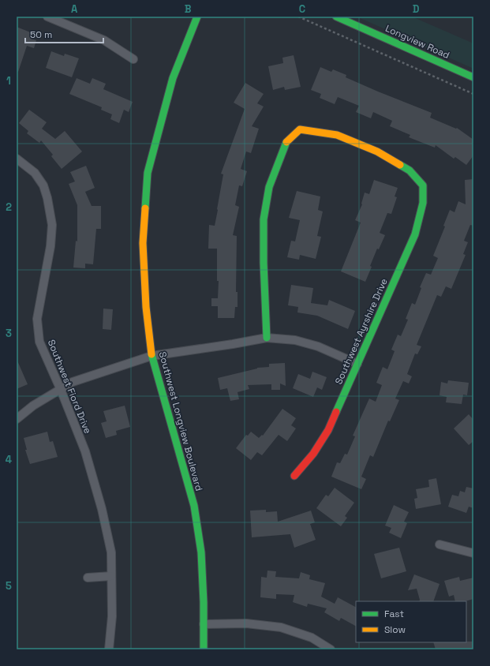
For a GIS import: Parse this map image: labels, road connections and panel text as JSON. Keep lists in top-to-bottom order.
{
  "streets": {
    "street": [
      "Longview Road",
      "Southwest Ayrshire Drive",
      "Southwest Fiord Drive",
      "Southwest Longview Boulevard"
    ]
  },
  "legend": ["Fast", "Slow"],
  "scale_bar": "50 m",
  "grid": {
    "columns": [
      "A",
      "B",
      "C",
      "D"
    ],
    "rows": [
      "1",
      "2",
      "3",
      "4",
      "5"
    ]
  }
}
